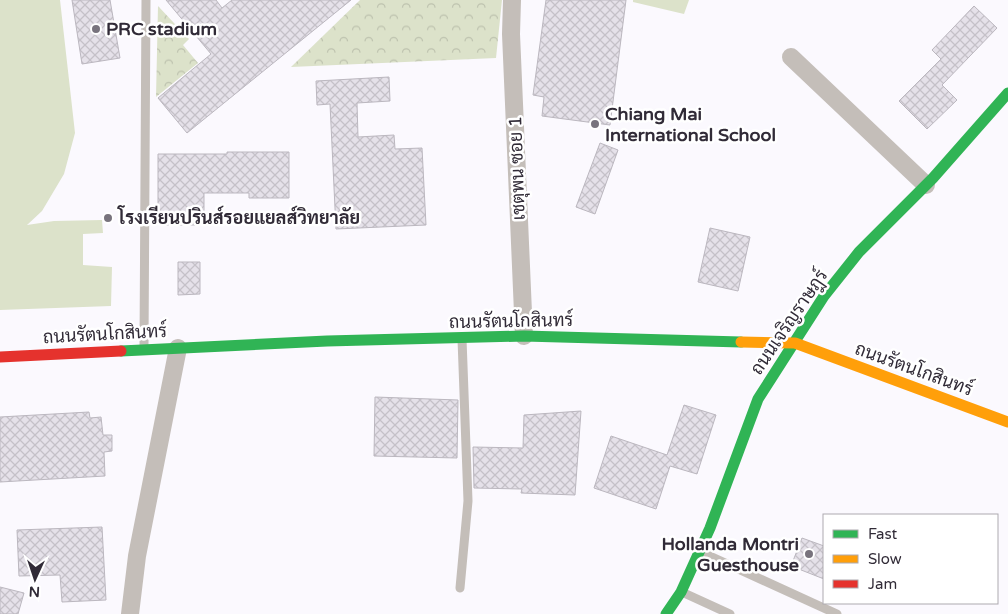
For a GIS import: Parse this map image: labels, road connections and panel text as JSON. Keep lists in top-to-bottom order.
{
  "streets": {
    "street": ["เชตุพน ซอย 1", "ถนนรัตนโกสินทร์", "ถนนเจริญราษฎร์"]
  },
  "crossings": [
    ["เชตุพน ซอย 1", "ถนนรัตนโกสินทร์"],
    ["ถนนรัตนโกสินทร์", "ถนนเจริญราษฎร์"]
  ],
  "places": [
    "PRC stadium",
    "Chiang Mai International School",
    "โรงเรียนปรินส์รอยแยลส์วิทยาลัย",
    "Hollanda Montri Guesthouse"
  ],
  "legend": ["Fast", "Slow", "Jam"],
  "north": "bottom"
}
